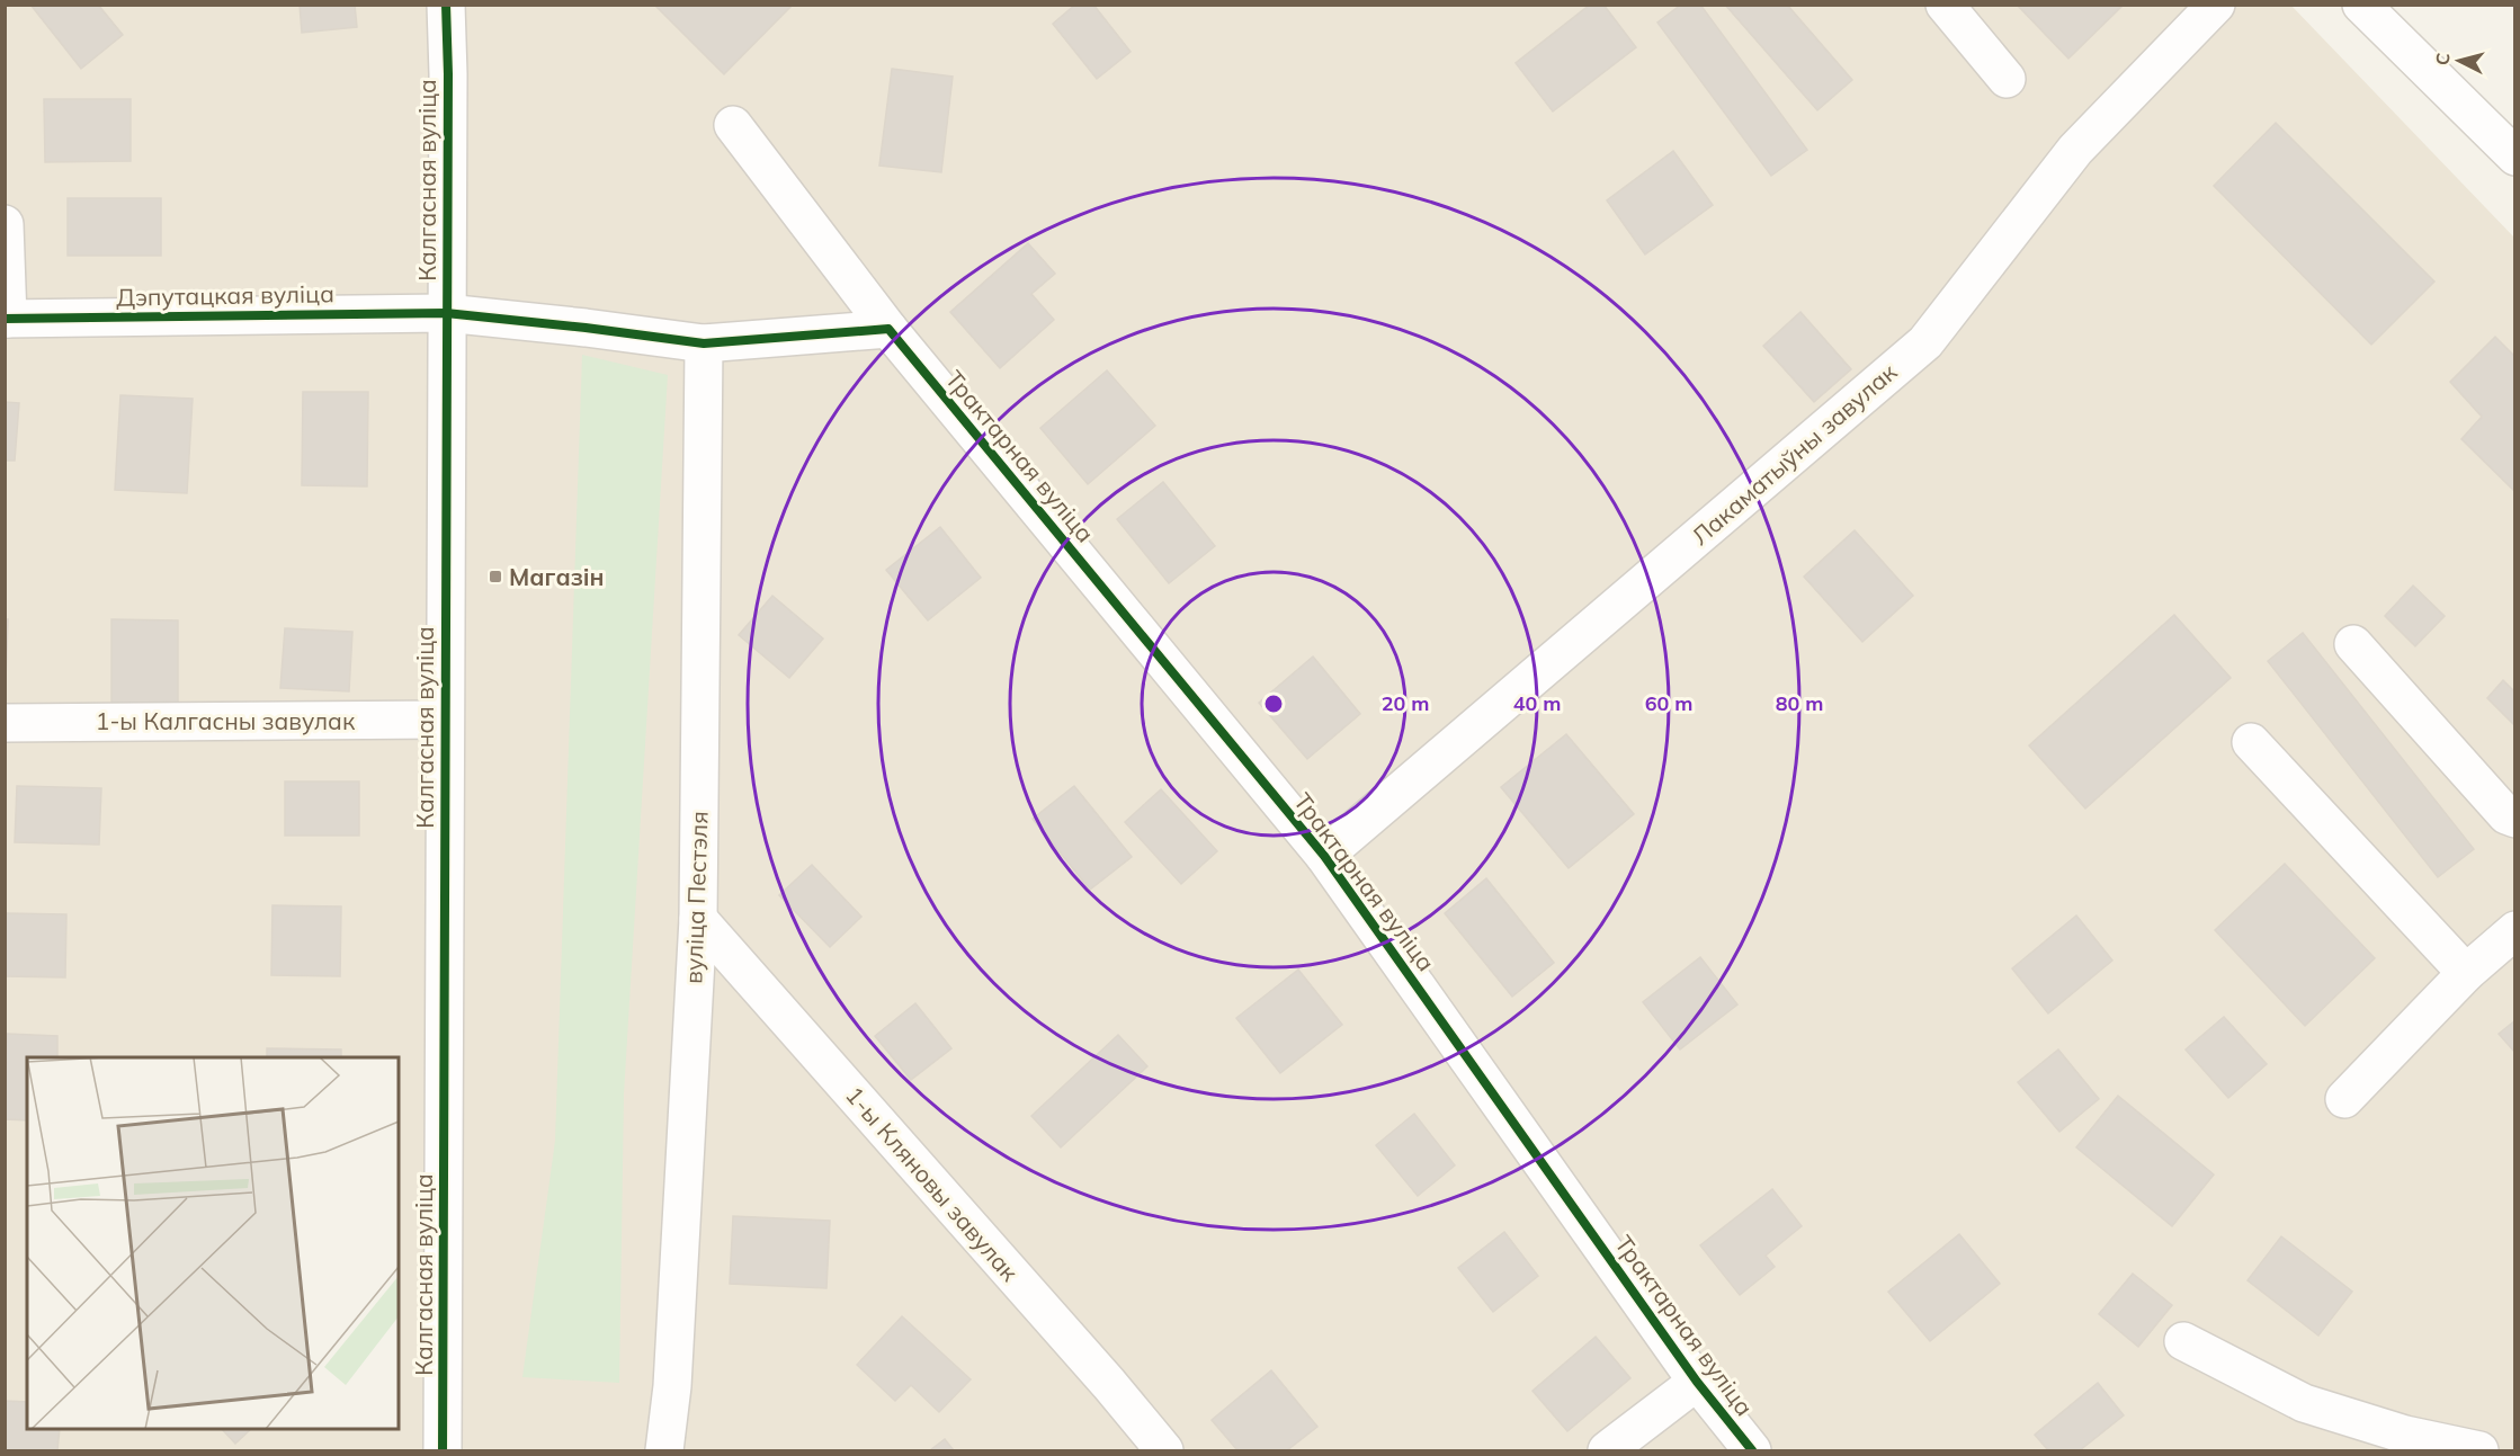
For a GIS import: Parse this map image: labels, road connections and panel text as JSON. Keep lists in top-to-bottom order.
{
  "streets": {
    "street": [
      "Калгасная вуліца",
      "Дэпутацкая вуліца",
      "Лакаматыўны завулак",
      "Трактарная вуліца",
      "1-ы Калгасны завулак",
      "вуліца Пестэля",
      "1-ы Кляновы завулак"
    ]
  },
  "crossings": [
    ["Калгасная вуліца", "Дэпутацкая вуліца"],
    ["Калгасная вуліца", "1-ы Калгасны завулак"],
    ["Дэпутацкая вуліца", "Трактарная вуліца"],
    ["Дэпутацкая вуліца", "вуліца Пестэля"],
    ["Лакаматыўны завулак", "Трактарная вуліца"],
    ["вуліца Пестэля", "1-ы Кляновы завулак"]
  ],
  "places": {
    "transit": ["Магазін"]
  },
  "north": "left",
  "rings": [
    "20 m",
    "40 m",
    "60 m",
    "80 m"
  ]
}
